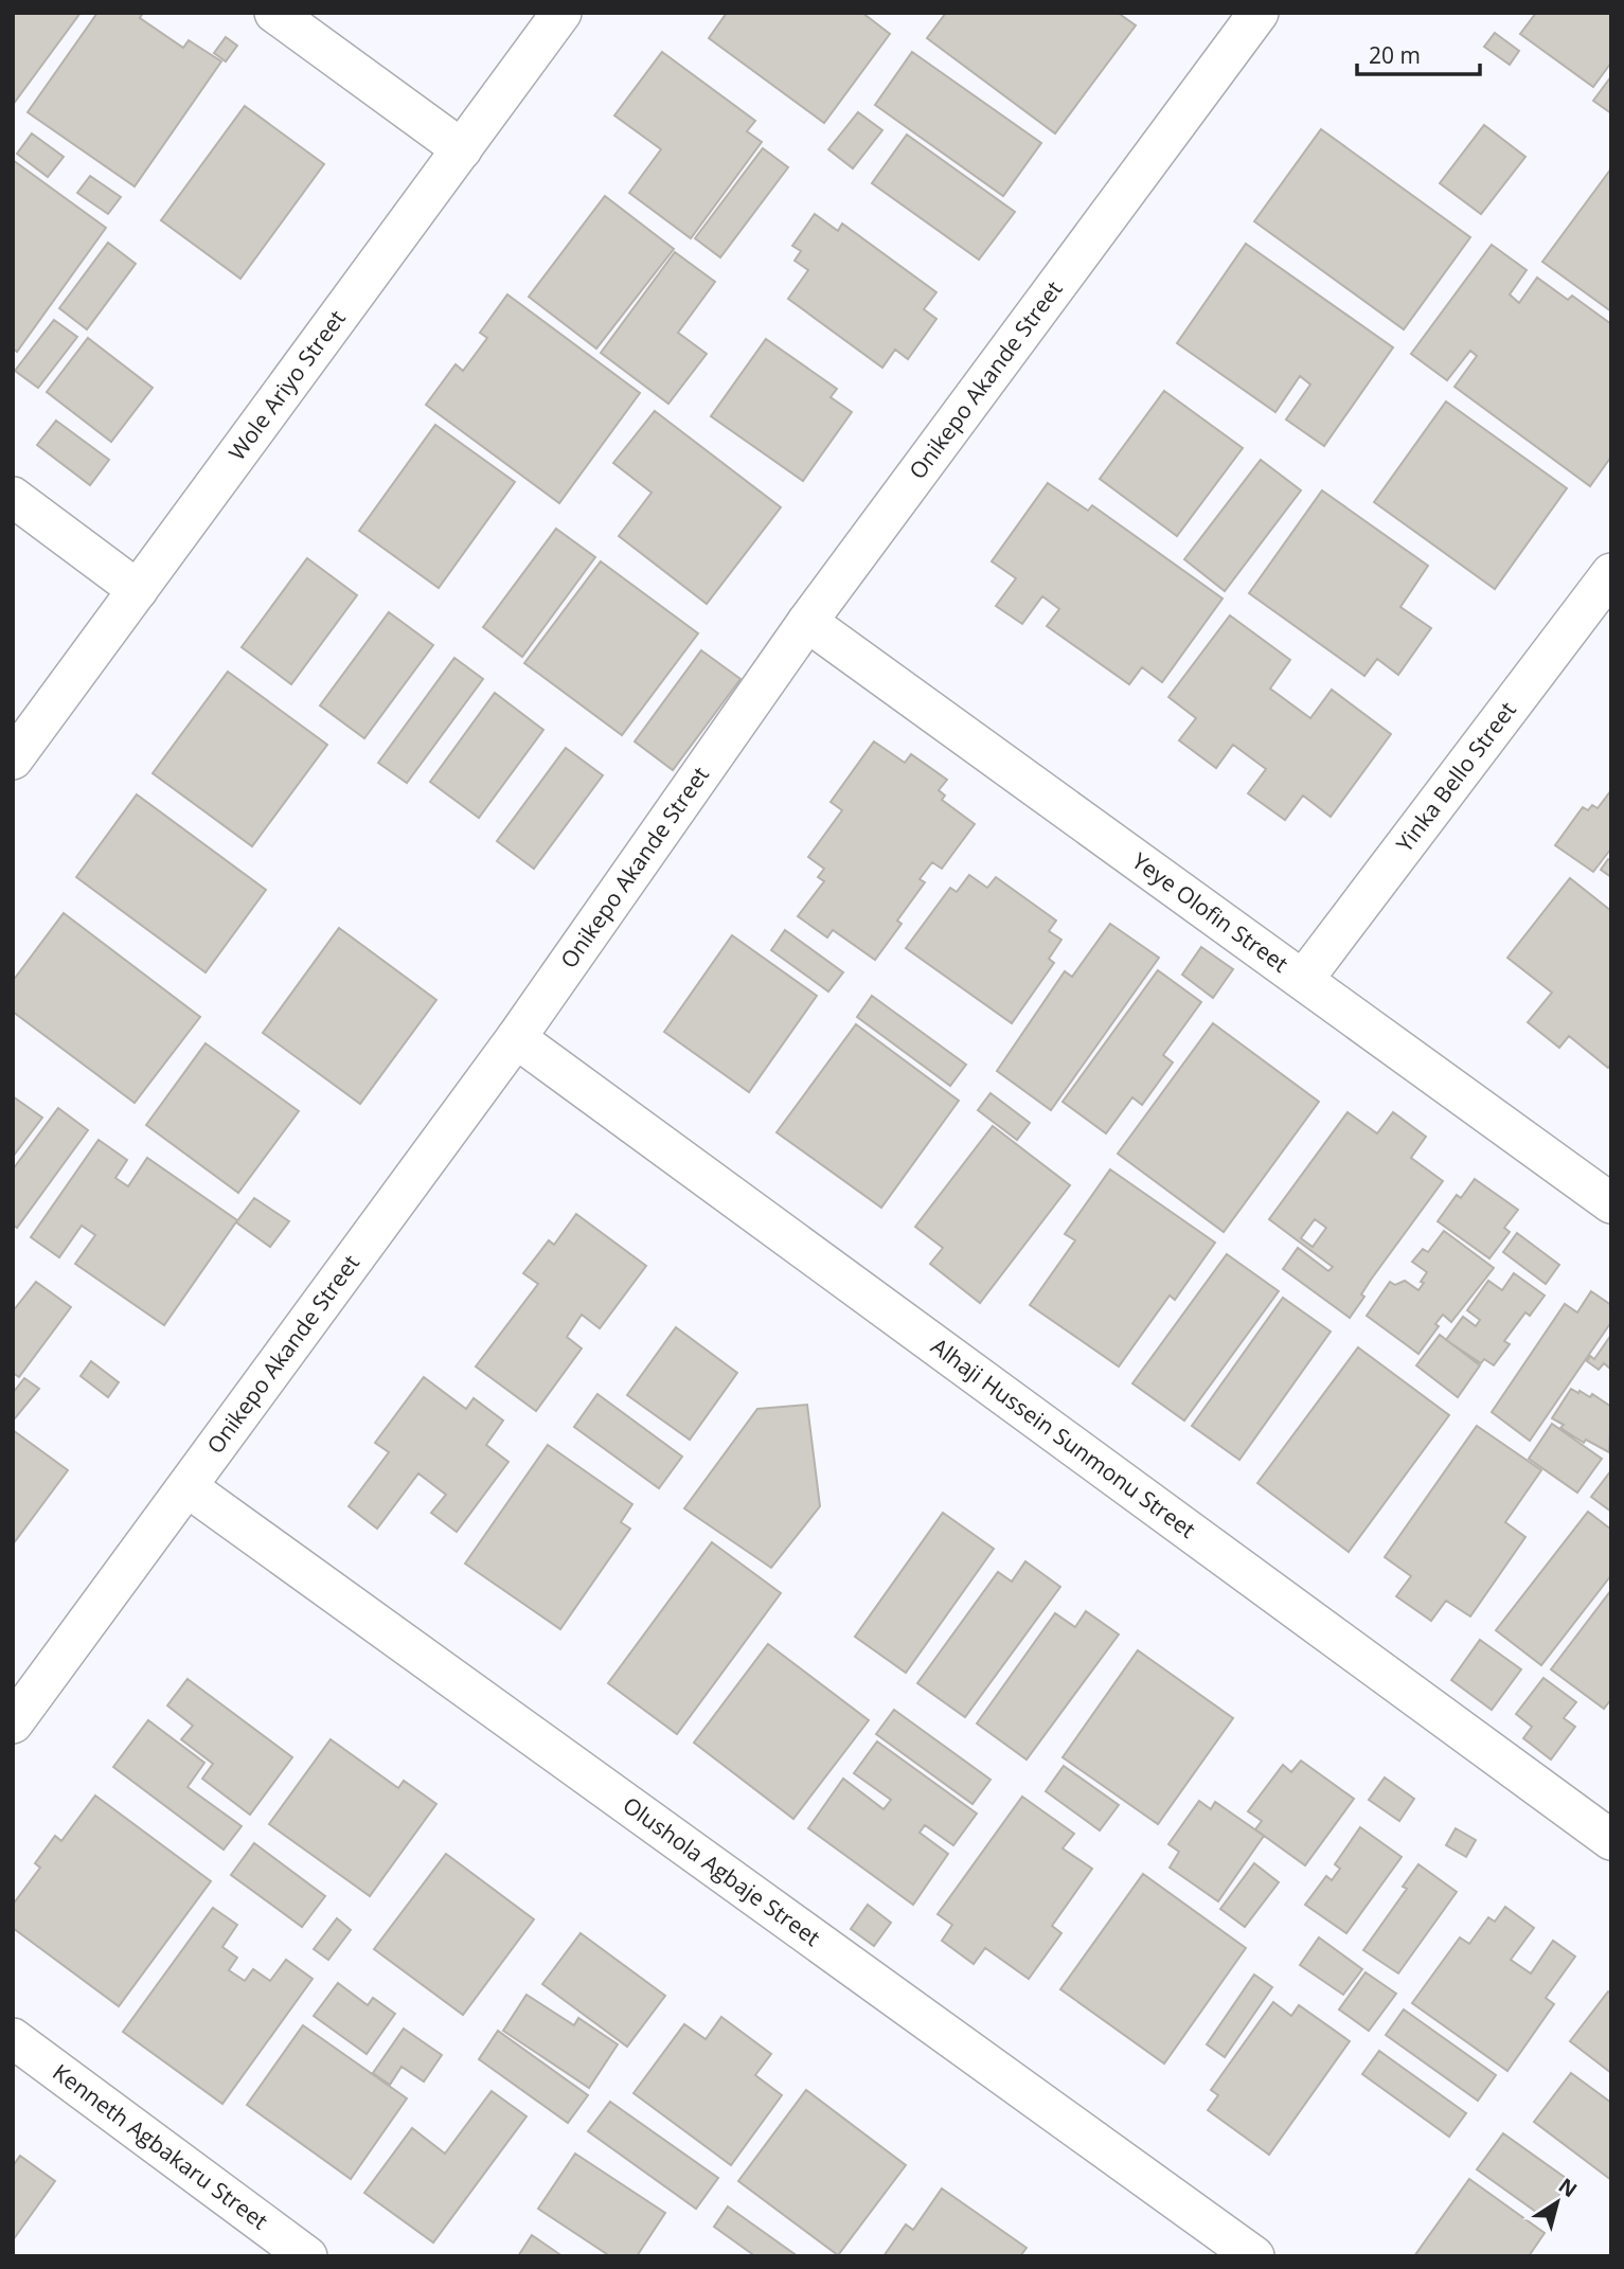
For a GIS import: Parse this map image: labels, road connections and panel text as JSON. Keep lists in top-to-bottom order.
{
  "streets": {
    "street": [
      "Onikepo Akande Street",
      "Wole Ariyo Street",
      "Yinka Bello Street",
      "Yeye Olofin Street",
      "Alhaji Hussein Sunmonu Street",
      "Olushola Agbaje Street",
      "Kenneth Agbakaru Street"
    ]
  },
  "crossings": [
    ["Onikepo Akande Street", "Yeye Olofin Street"],
    ["Onikepo Akande Street", "Alhaji Hussein Sunmonu Street"],
    ["Onikepo Akande Street", "Olushola Agbaje Street"],
    ["Yinka Bello Street", "Yeye Olofin Street"]
  ],
  "scale_bar": "20 m",
  "north": "top right"
}
